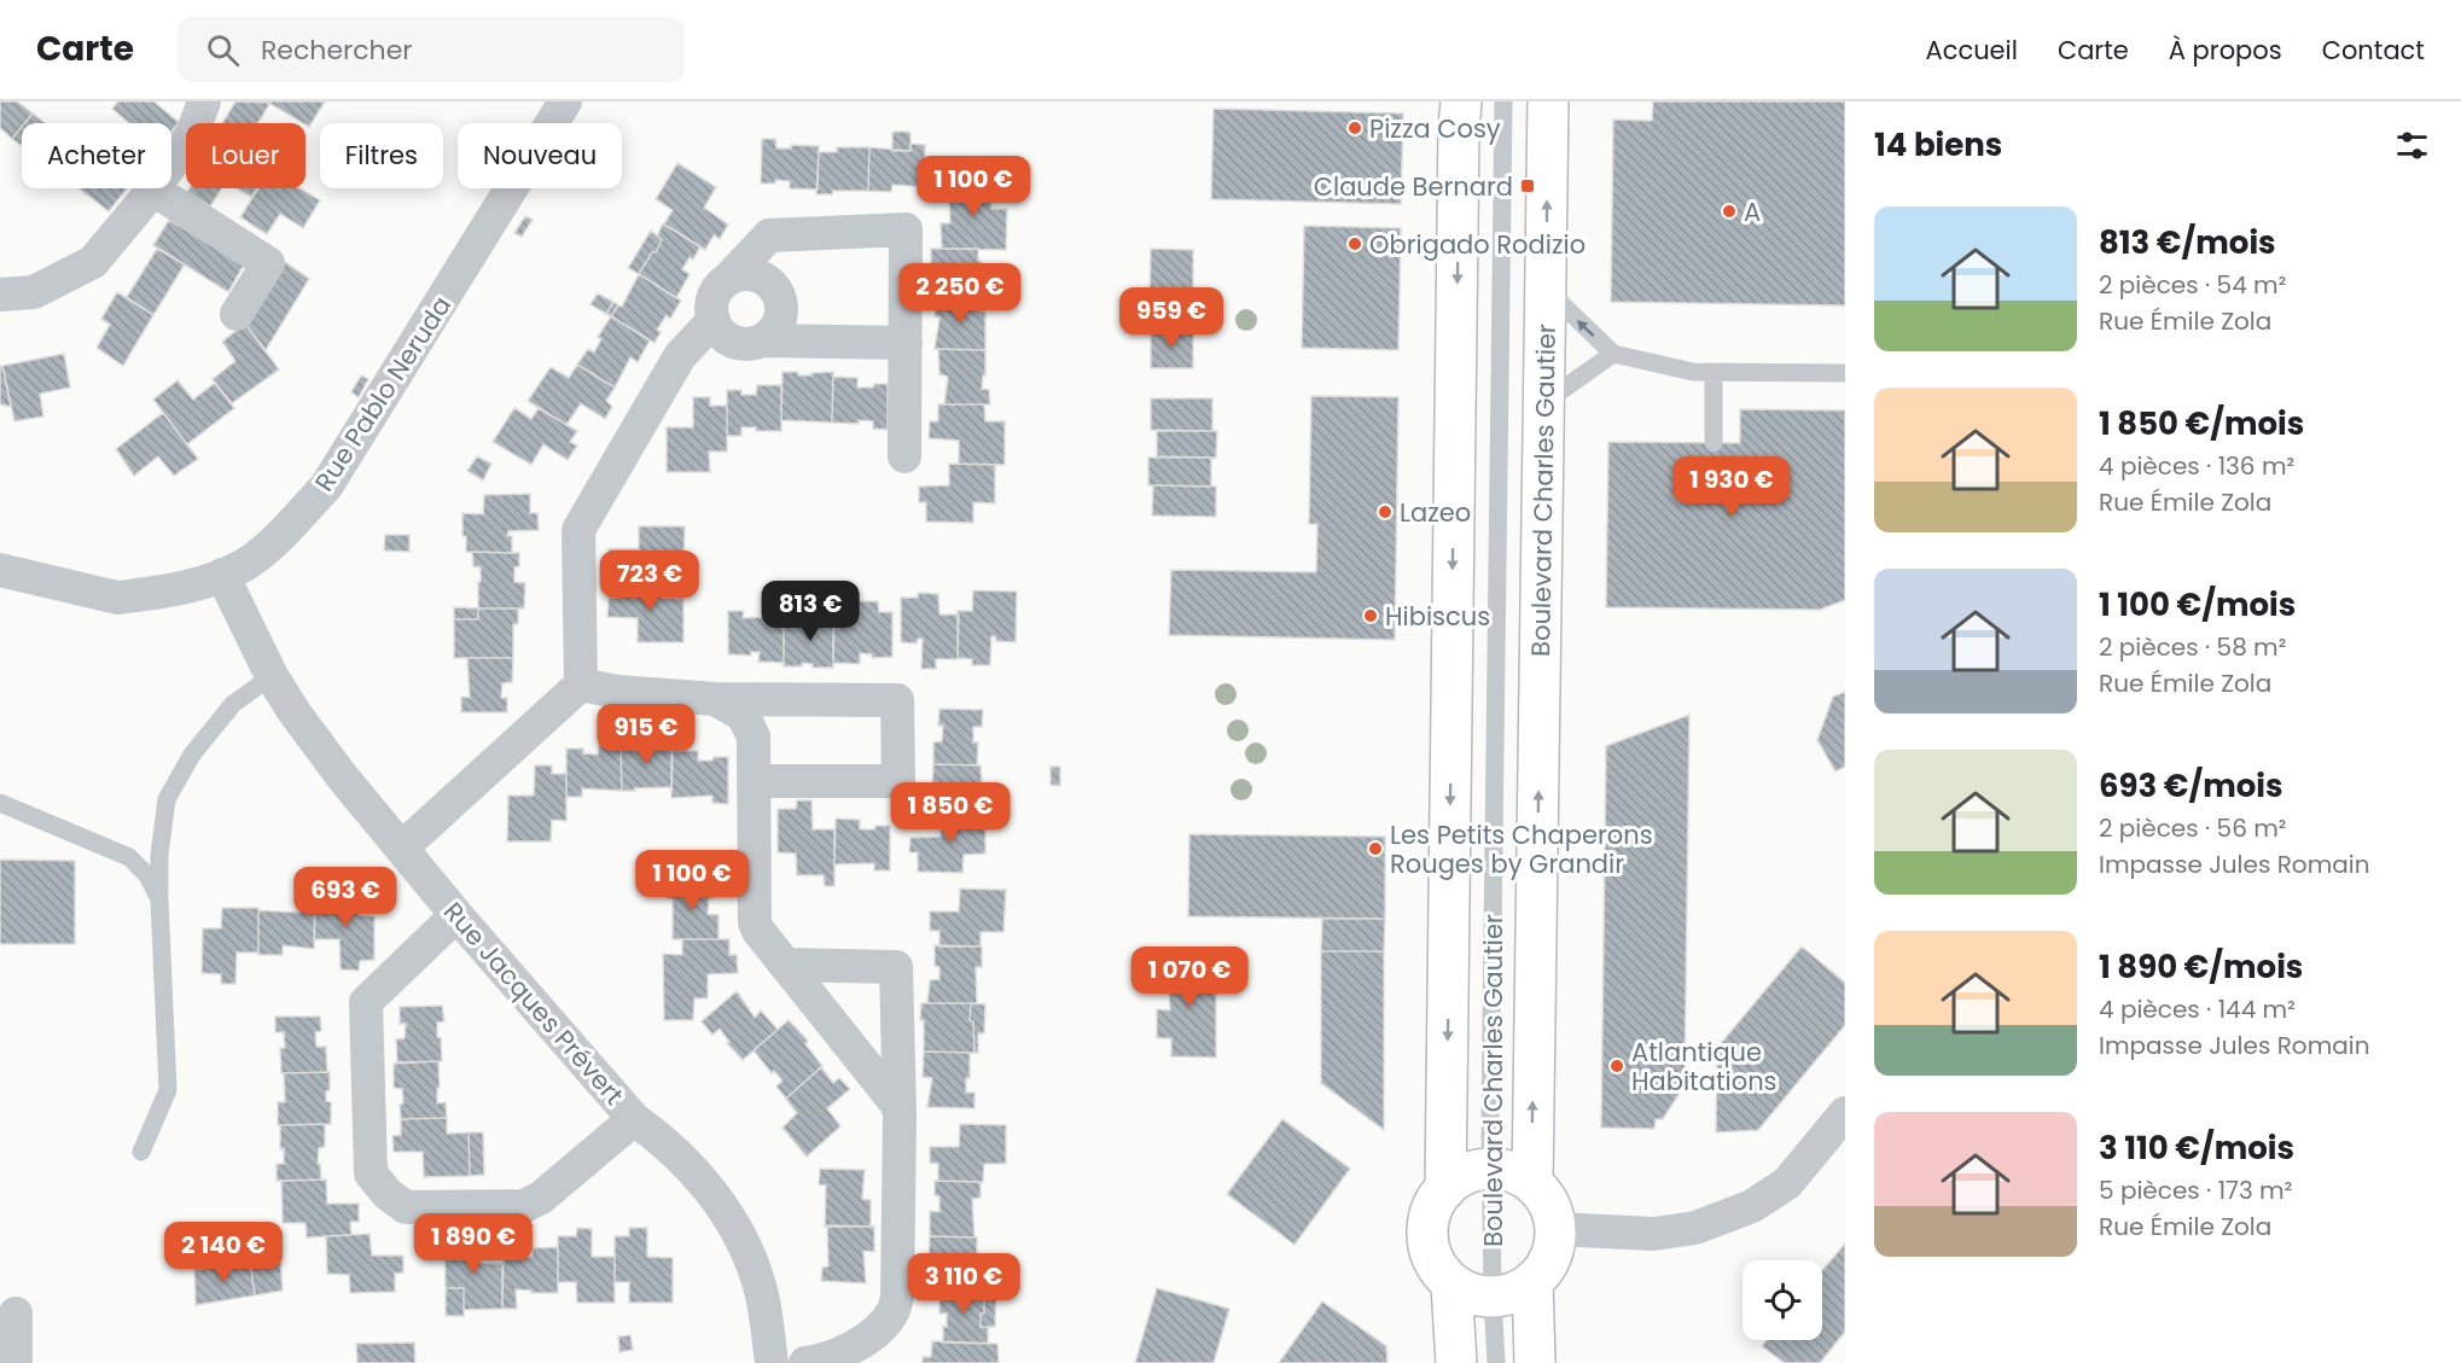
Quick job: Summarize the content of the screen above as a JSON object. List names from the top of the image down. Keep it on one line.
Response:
{"streets":{"main road":["Boulevard Charles Gautier"],"street":["Rue Pablo Neruda","Rue Jacques Prévert"]},"crossings":[["Rue Pablo Neruda","Rue Jacques Prévert"]],"places":{"other":["Pizza Cosy","A","Obrigado Rodizio","Lazeo","Hibiscus","Les Petits Chaperons Rouges by Grandir","Atlantique Habitations"],"transit":["Claude Bernard"]},"page":{"header":"Carte","search":"Rechercher","nav":["Accueil","Carte","À propos","Contact"],"heading":"14 biens","chip":["Acheter","Louer","Filtres","Nouveau"],"price":["1 100 €","2 250 €","959 €","1 930 €","723 €","813 €","915 €","1 850 €","1 100 €","693 €","1 070 €","1 890 €","2 140 €","3 110 €"],"list":[{"name":"813 €/mois","note":"2 pièces · 54 m² · Rue Émile Zola"},{"name":"1 850 €/mois","note":"4 pièces · 136 m² · Rue Émile Zola"},{"name":"1 100 €/mois","note":"2 pièces · 58 m² · Rue Émile Zola"},{"name":"693 €/mois","note":"2 pièces · 56 m² · Impasse Jules Romain"},{"name":"1 890 €/mois","note":"4 pièces · 144 m² · Impasse Jules Romain"},{"name":"3 110 €/mois","note":"5 pièces · 173 m² · Rue Émile Zola"}]}}
